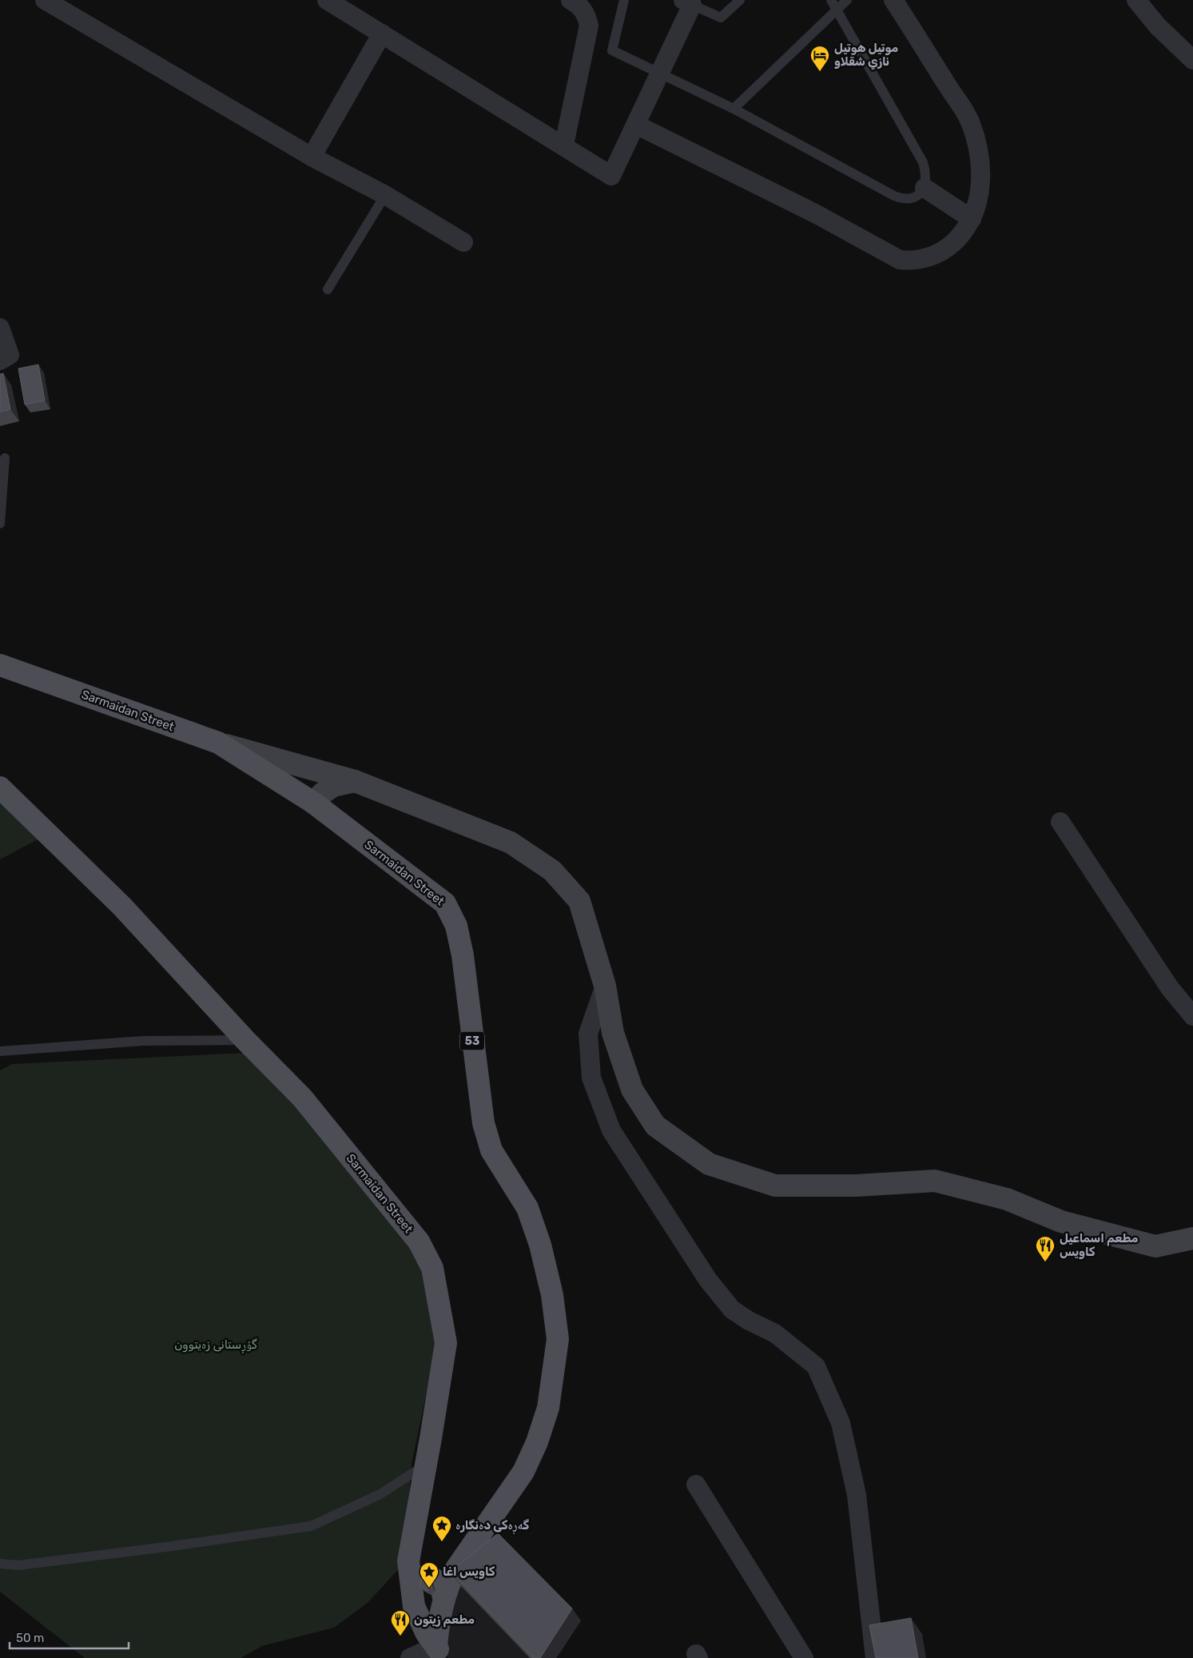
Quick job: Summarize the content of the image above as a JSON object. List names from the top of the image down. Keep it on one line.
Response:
{"streets":{"main road":["Sarmaidan Street","53"]},"parks":["گۆڕستانی زەیتوون"],"places":{"hotel":["موتيل هوتيل نازي شقلاو"],"restaurant":["مطعم اسماعیل کاویس","مطعم زيتون"],"place":["گەڕەکی دەنگارە","كاويس اغا"]},"scale_bar":"50 m"}
